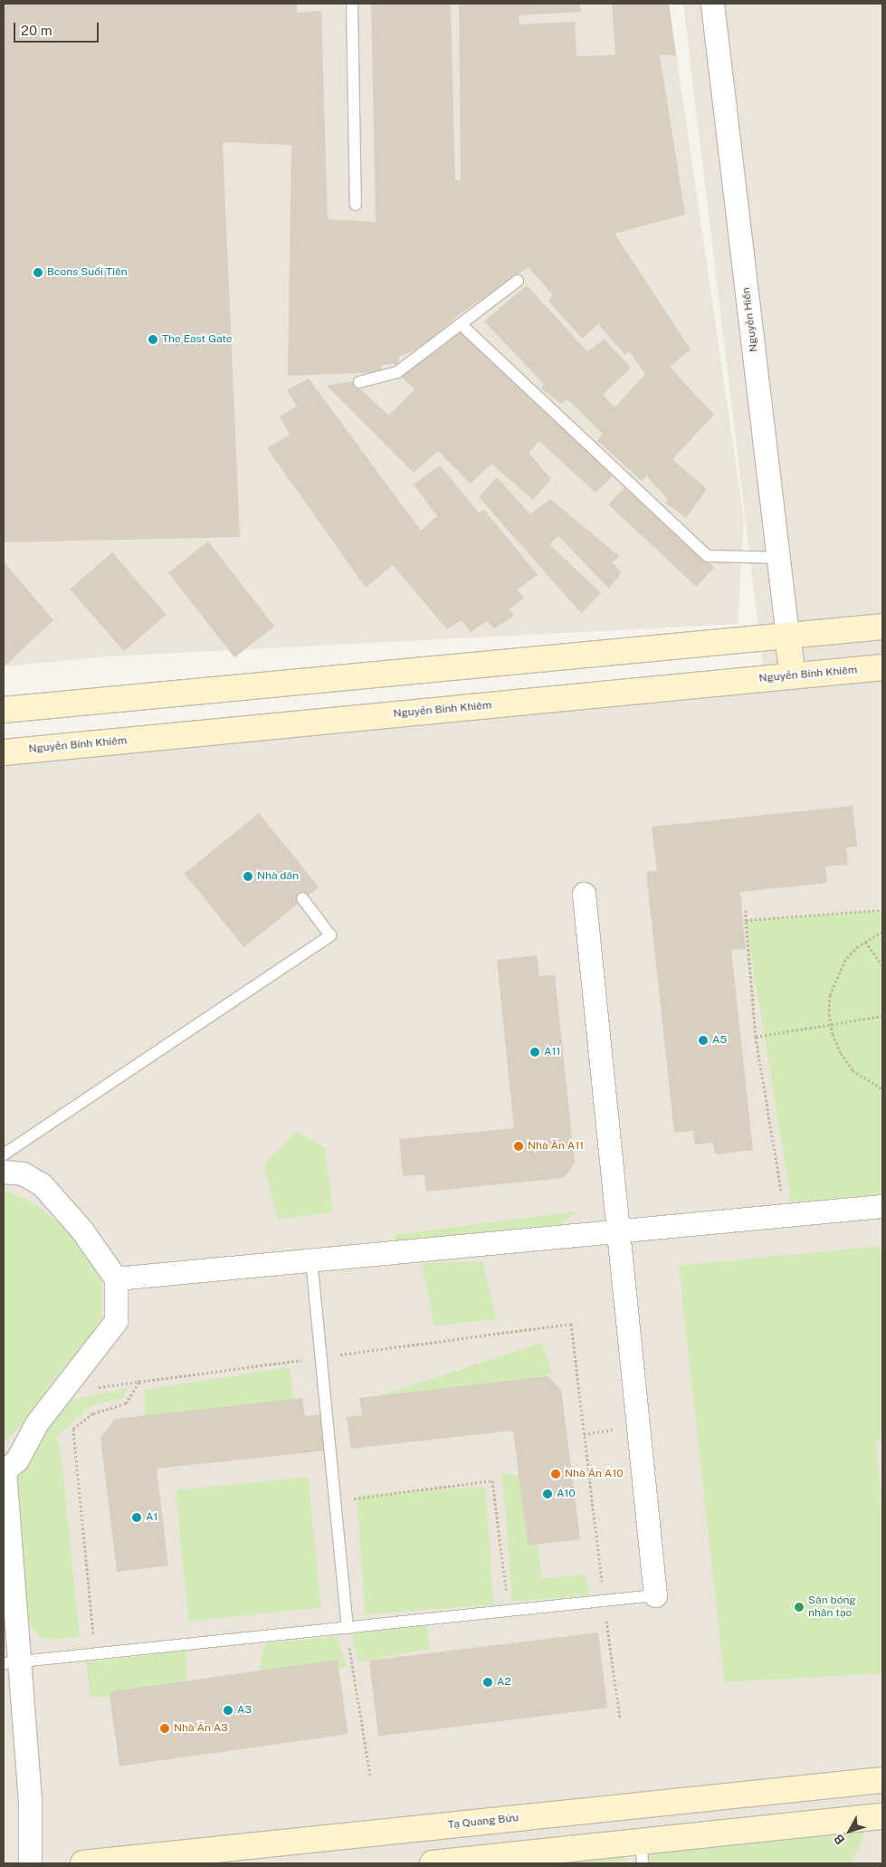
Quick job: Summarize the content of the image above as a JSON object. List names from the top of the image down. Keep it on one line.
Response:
{"streets":{"street":["Nguyễn Hiền","Nguyễn Bỉnh Khiêm","Tạ Quang Bửu"]},"places":["Bcons Suối Tiên","The East Gate","Nhà dân","A5","A11","Nhà Ăn A11","Nhà Ăn A10","A10","A1","Sân bóng nhân tạo","A2","A3","Nhà Ăn A3"],"scale_bar":"20 m","north":"bottom left"}
